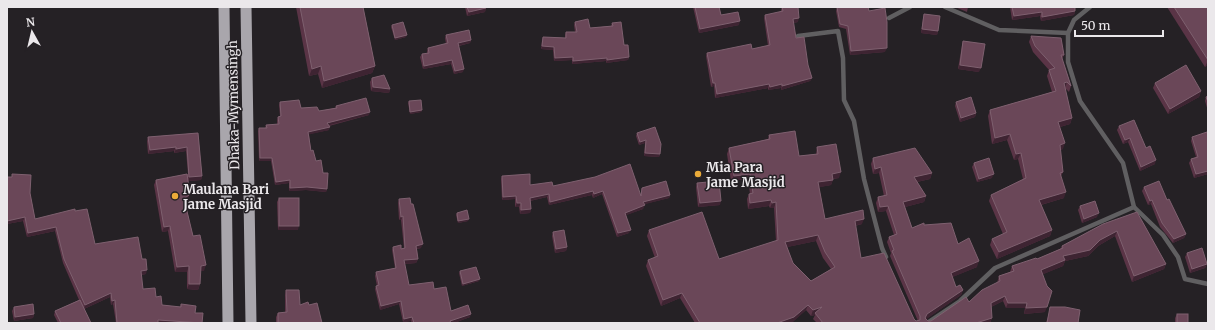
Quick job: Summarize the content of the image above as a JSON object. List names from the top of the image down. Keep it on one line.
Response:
{"streets":{"highway":["Dhaka-Mymensingh"]},"places":["Mia Para Jame Masjid","Maulana Bari Jame Masjid"],"scale_bar":"50 m","north":"top"}
